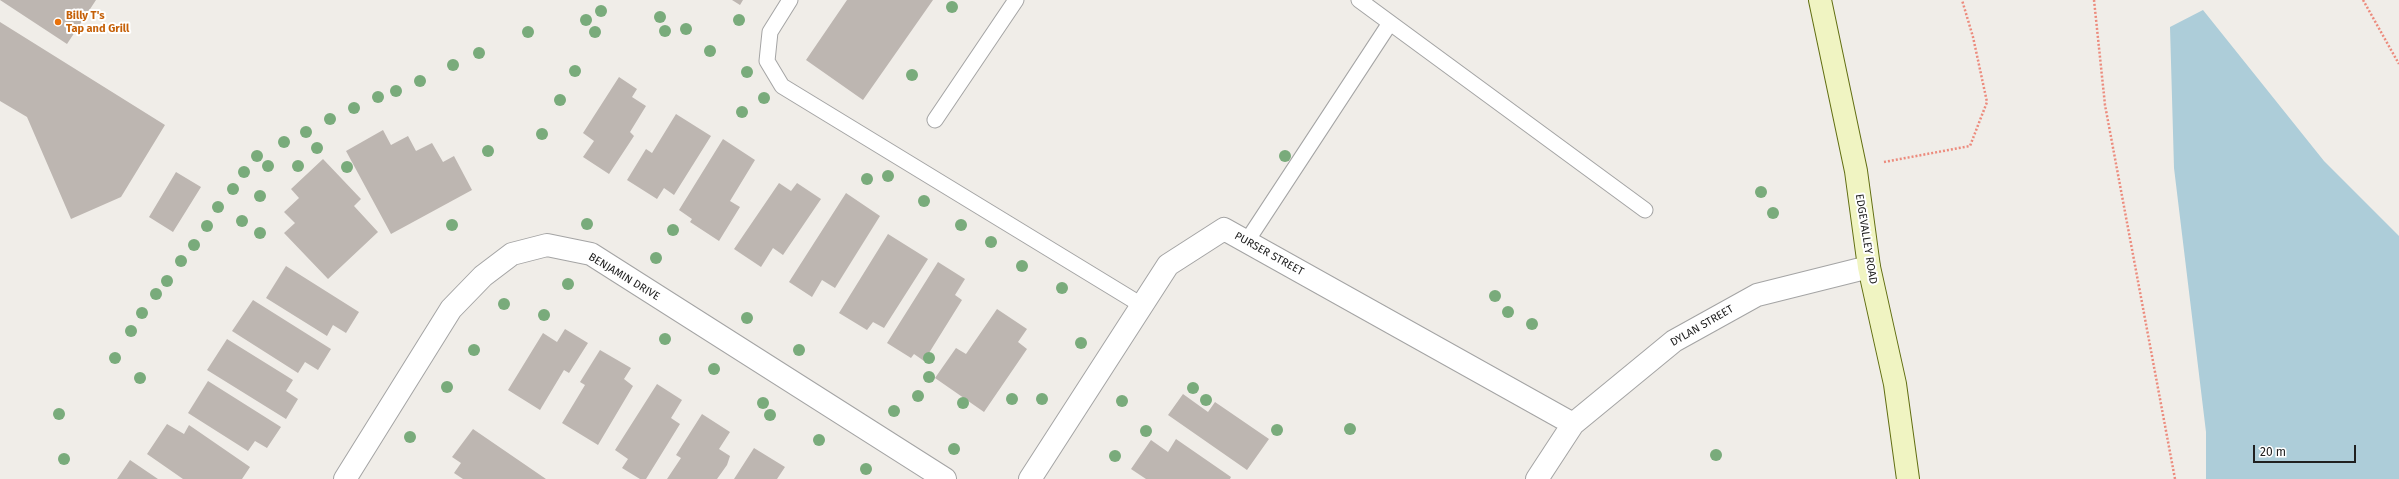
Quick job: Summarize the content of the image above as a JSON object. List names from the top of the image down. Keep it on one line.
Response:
{"streets":{"street":["EDGEVALLEY ROAD","PURSER STREET","BENJAMIN DRIVE","DYLAN STREET"]},"crossings":[["EDGEVALLEY ROAD","DYLAN STREET"],["PURSER STREET","DYLAN STREET"]],"places":["Billy T's Tap and Grill"],"scale_bar":"20 m"}
